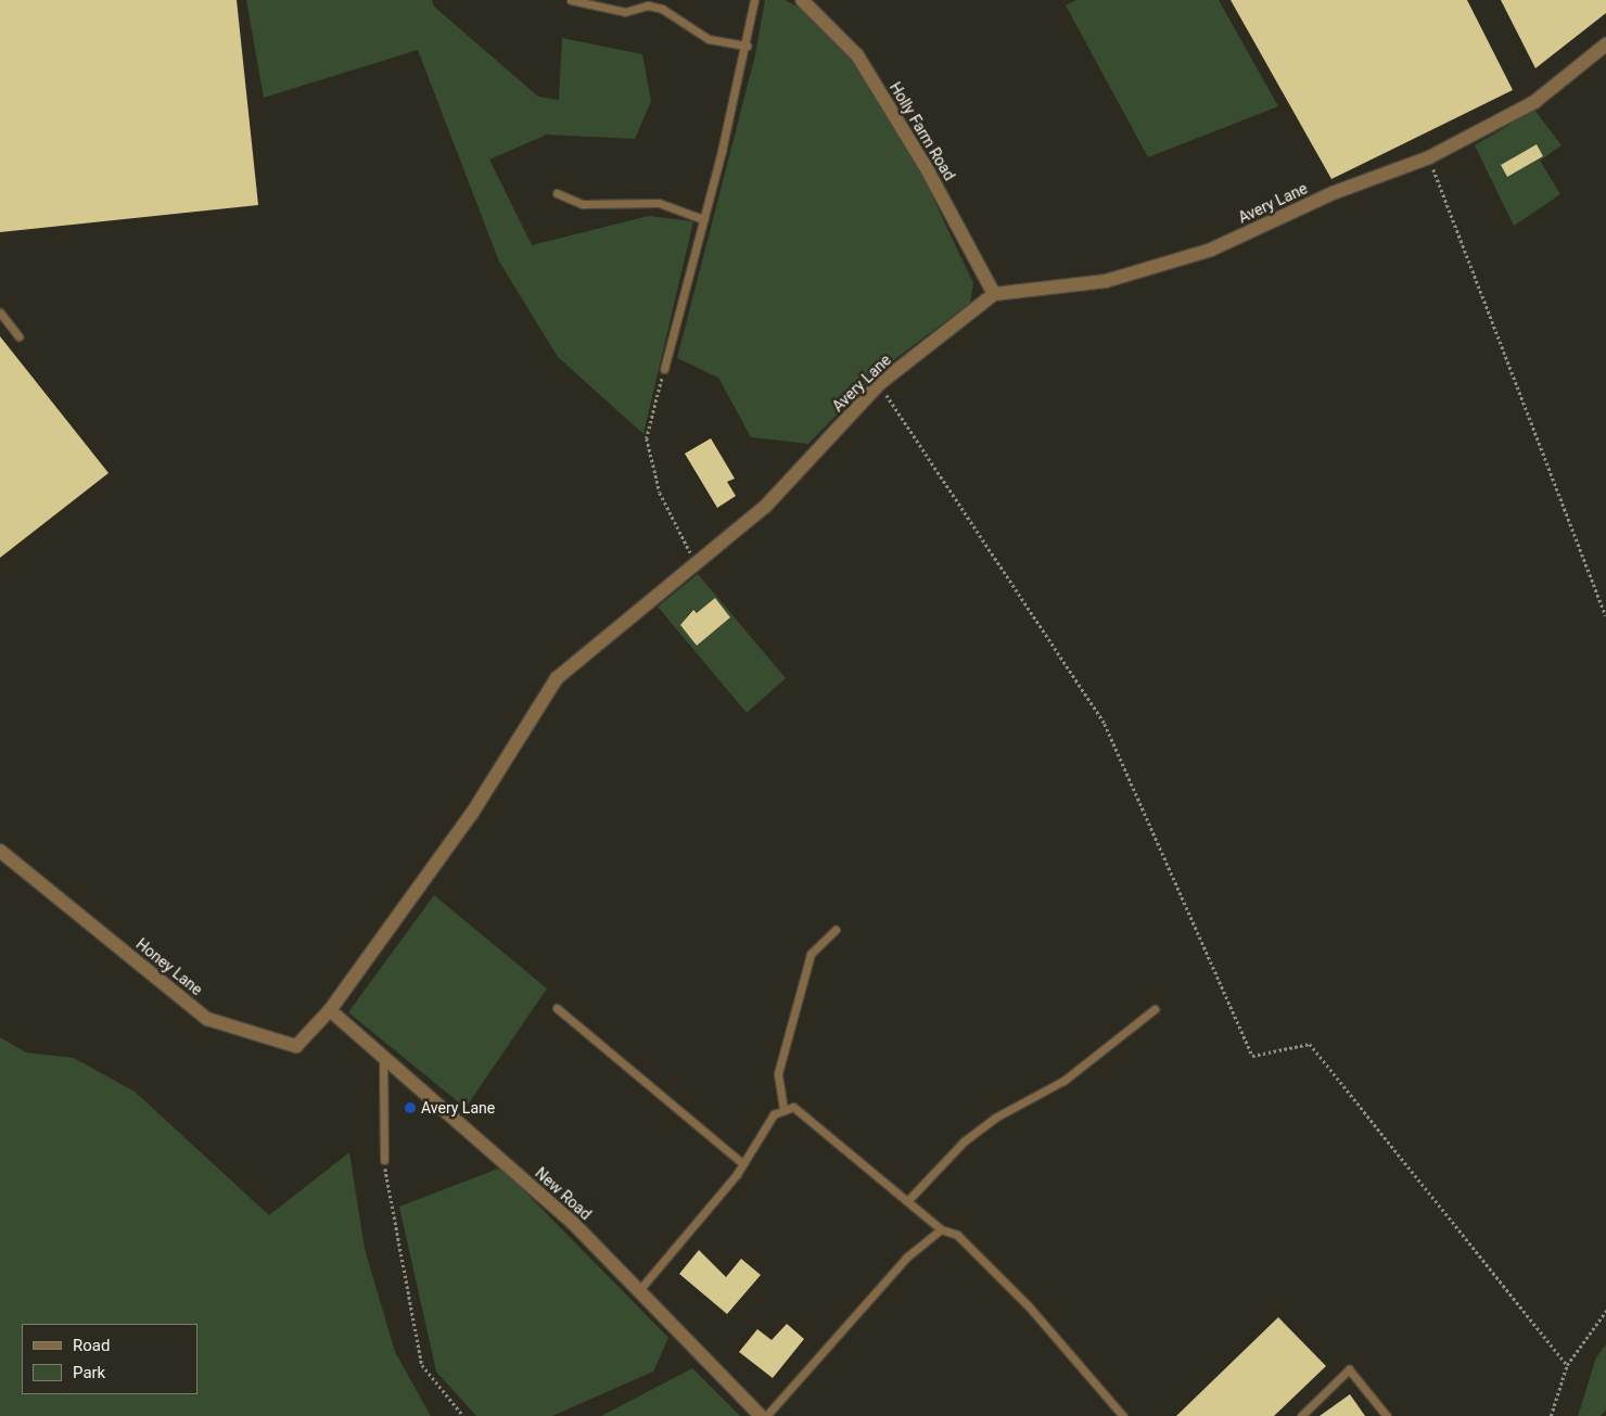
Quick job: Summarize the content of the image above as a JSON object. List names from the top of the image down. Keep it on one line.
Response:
{"streets":{"street":["Holly Farm Road","Avery Lane","Honey Lane","New Road"]},"crossings":[["Holly Farm Road","Avery Lane"],["Avery Lane","Honey Lane"],["Avery Lane","New Road"],["Honey Lane","New Road"]],"places":["Avery Lane"],"legend":["Road","Park"]}
